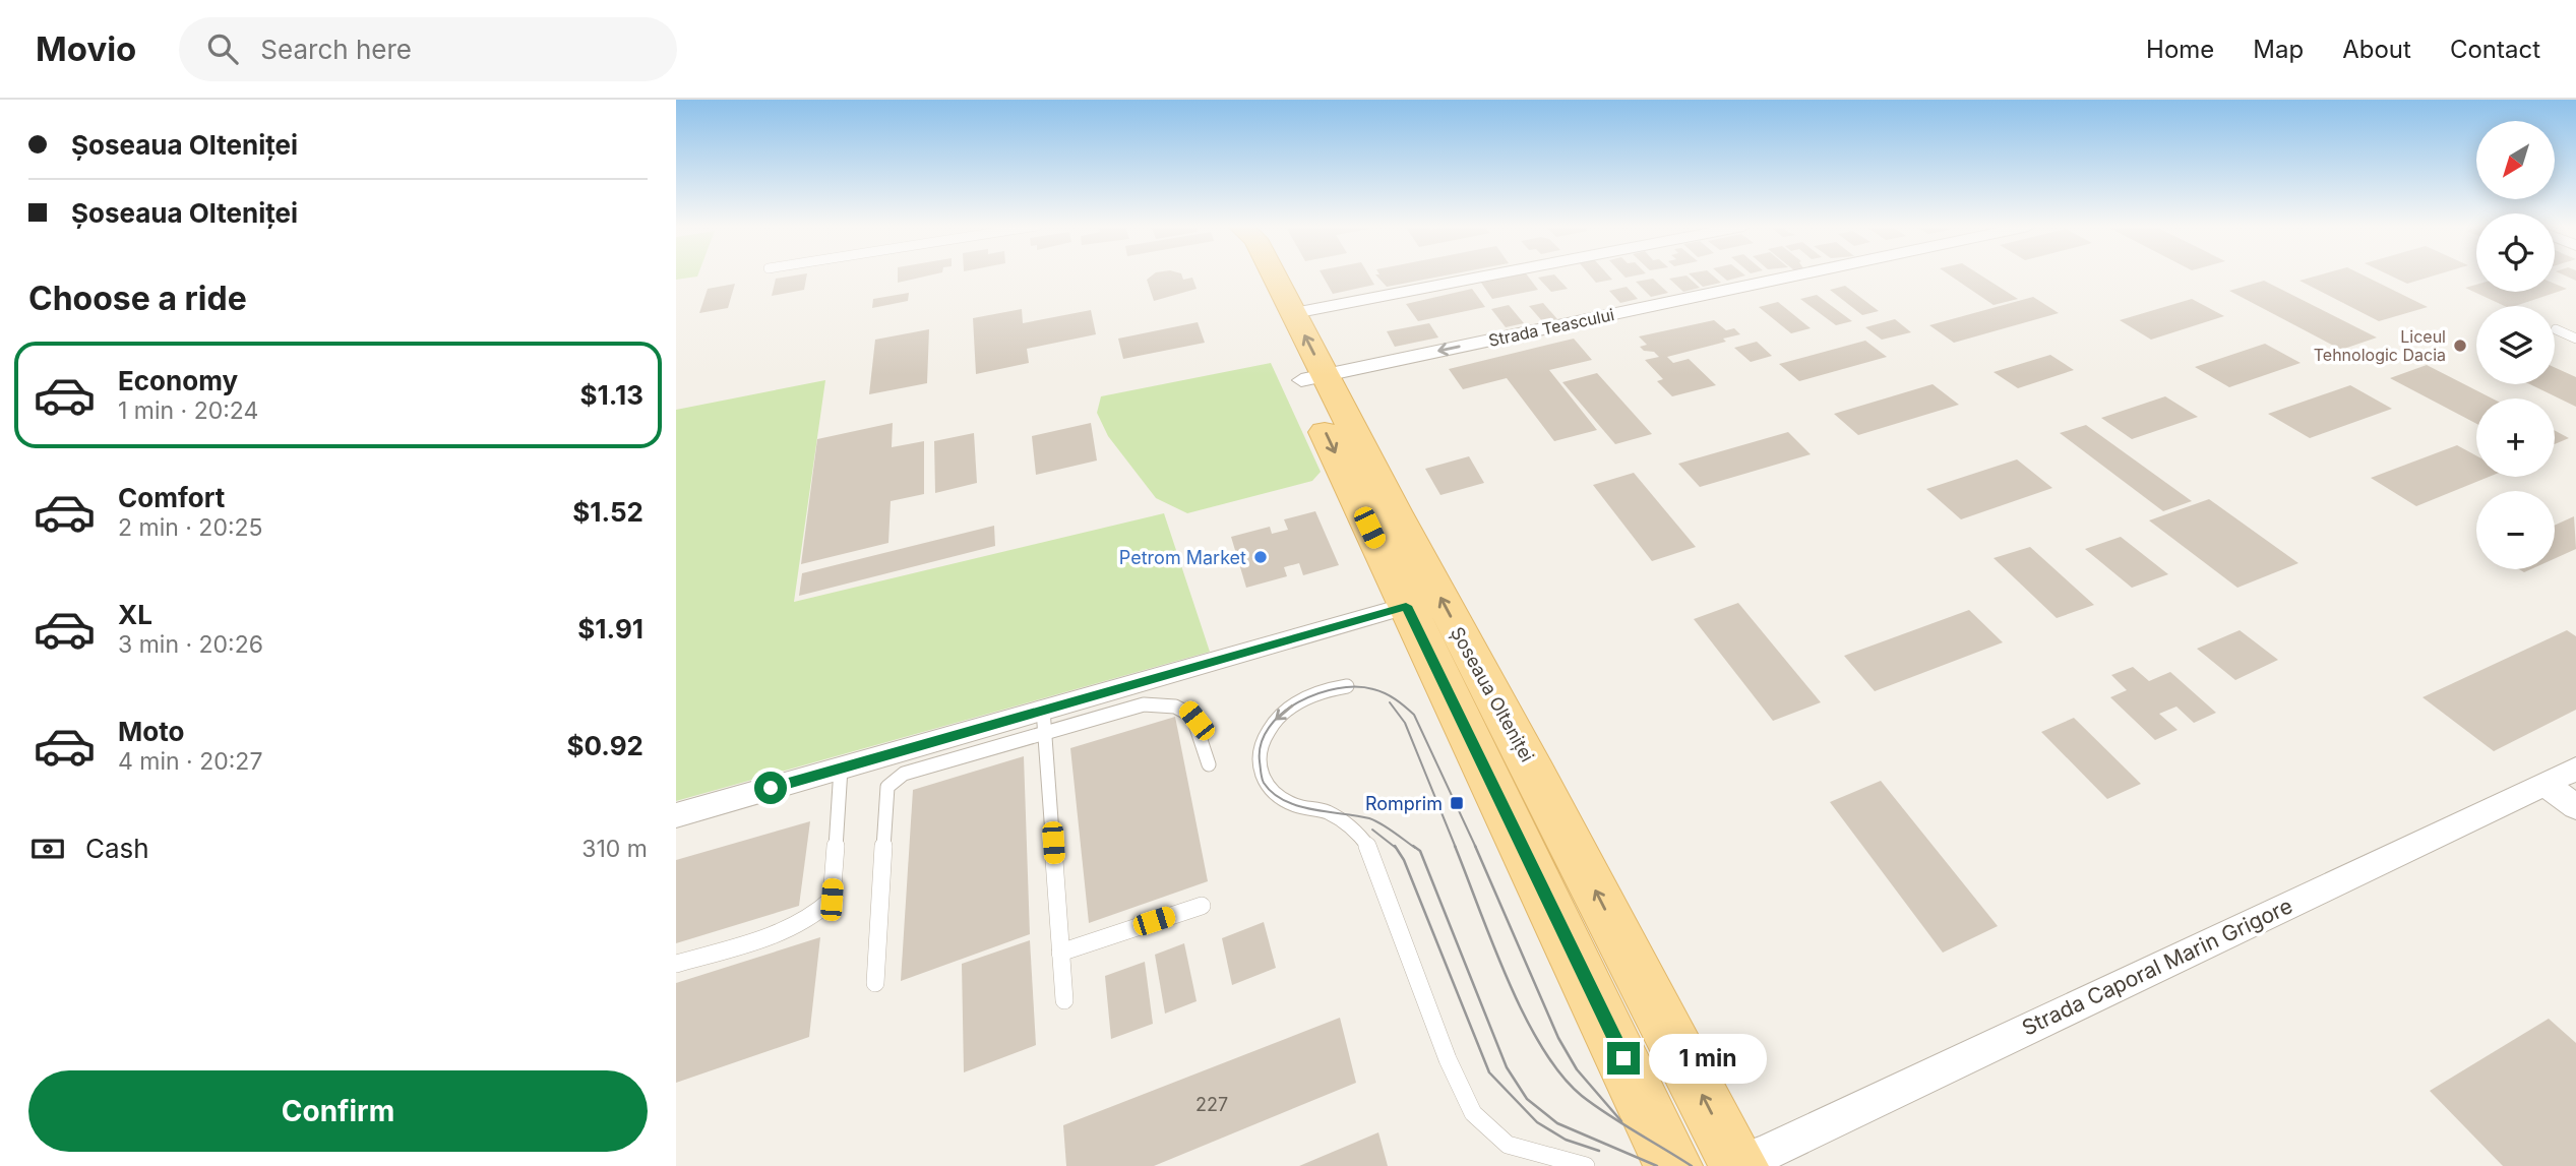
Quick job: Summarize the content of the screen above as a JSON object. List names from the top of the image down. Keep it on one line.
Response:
{"streets":{"main road":["Șoseaua Olteniței"],"street":["Strada Teascului","Strada Caporal Marin Grigore"]},"crossings":[["Strada Teascului","Șoseaua Olteniței"],["Șoseaua Olteniței","Strada Caporal Marin Grigore"]],"places":{"other":["Liceul Tehnologic Dacia","Petrom Market"],"transit":["Romprim"]},"house_numbers":["227"],"north":"bottom left","page":{"header":"Movio","search":"Search here","nav":["Home","Map","About","Contact"],"banner":["Șoseaua Olteniței","Șoseaua Olteniței"],"map_buttons":["+","−"],"heading":"Choose a ride","list":[{"name":"Economy","note":"1 min · 20:24","value":"$1.13"},{"name":"Comfort","note":"2 min · 20:25","value":"$1.52"},{"name":"XL","note":"3 min · 20:26","value":"$1.91"},{"name":"Moto","note":"4 min · 20:27","value":"$0.92"}],"pay":["Cash","310 m"],"bubble":"1 min","buttons":"Confirm"}}
